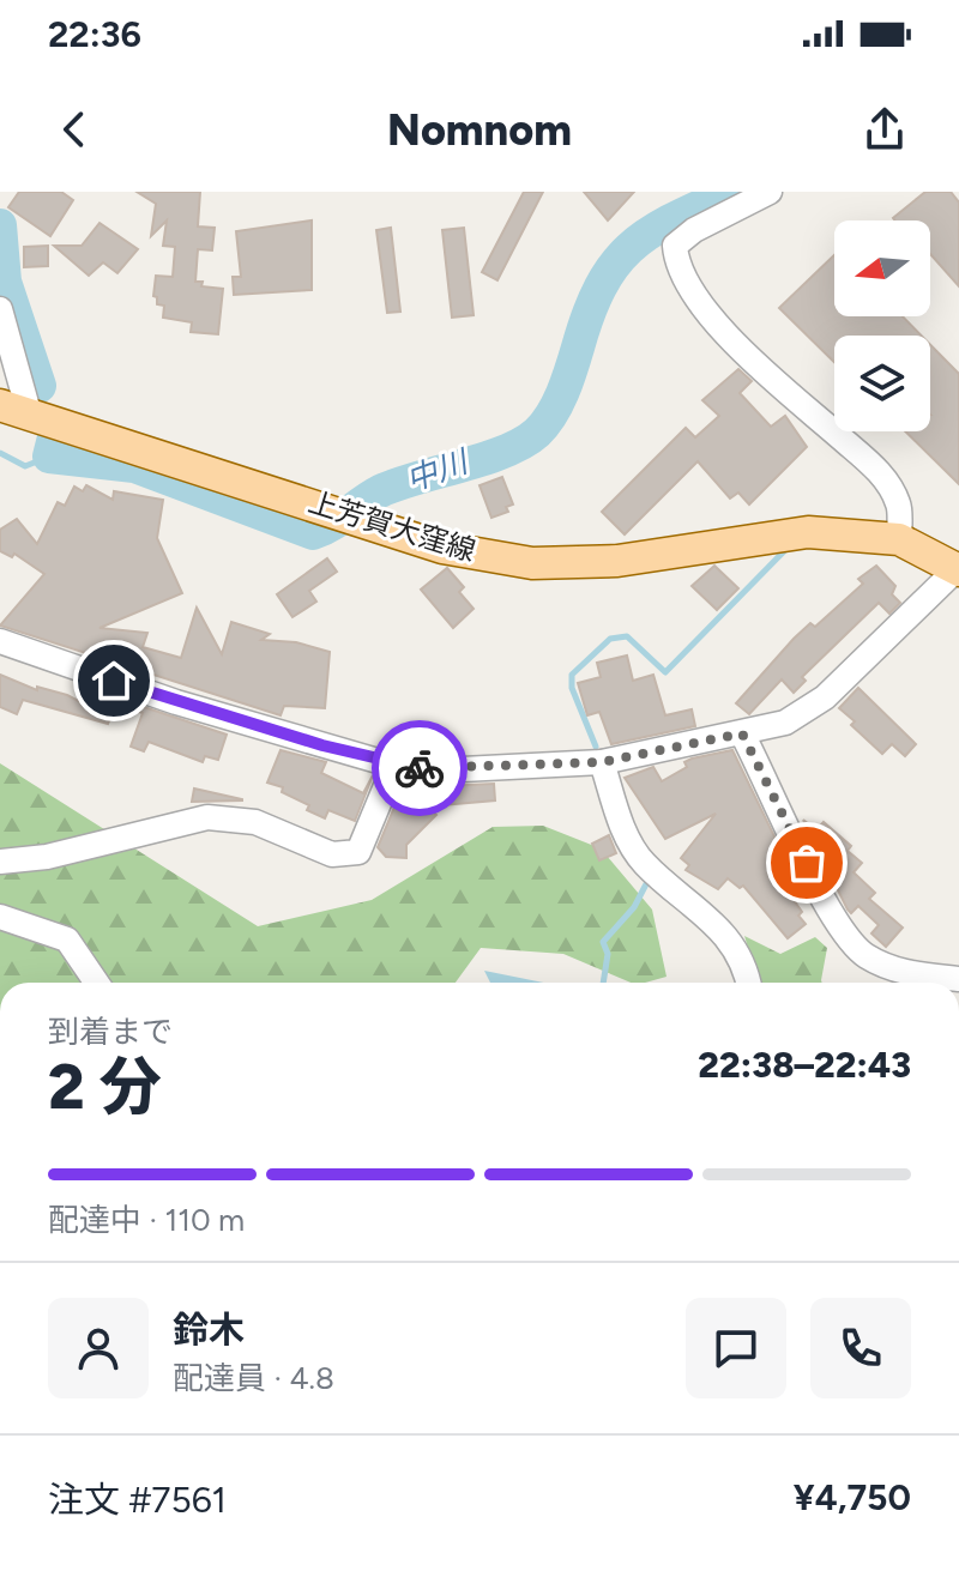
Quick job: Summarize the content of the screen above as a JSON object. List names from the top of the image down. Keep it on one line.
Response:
{"streets":{"main road":["上芳賀大窪線"]},"water":["中川"],"north":"left","page":{"status":"22:36","header":"Nomnom","heading":["2 分","到着まで","22:38–22:43"],"panel":["鈴木","配達員 · 4.8","注文 #7561","¥4,750"],"bar":"配達中 · 110 m"}}
